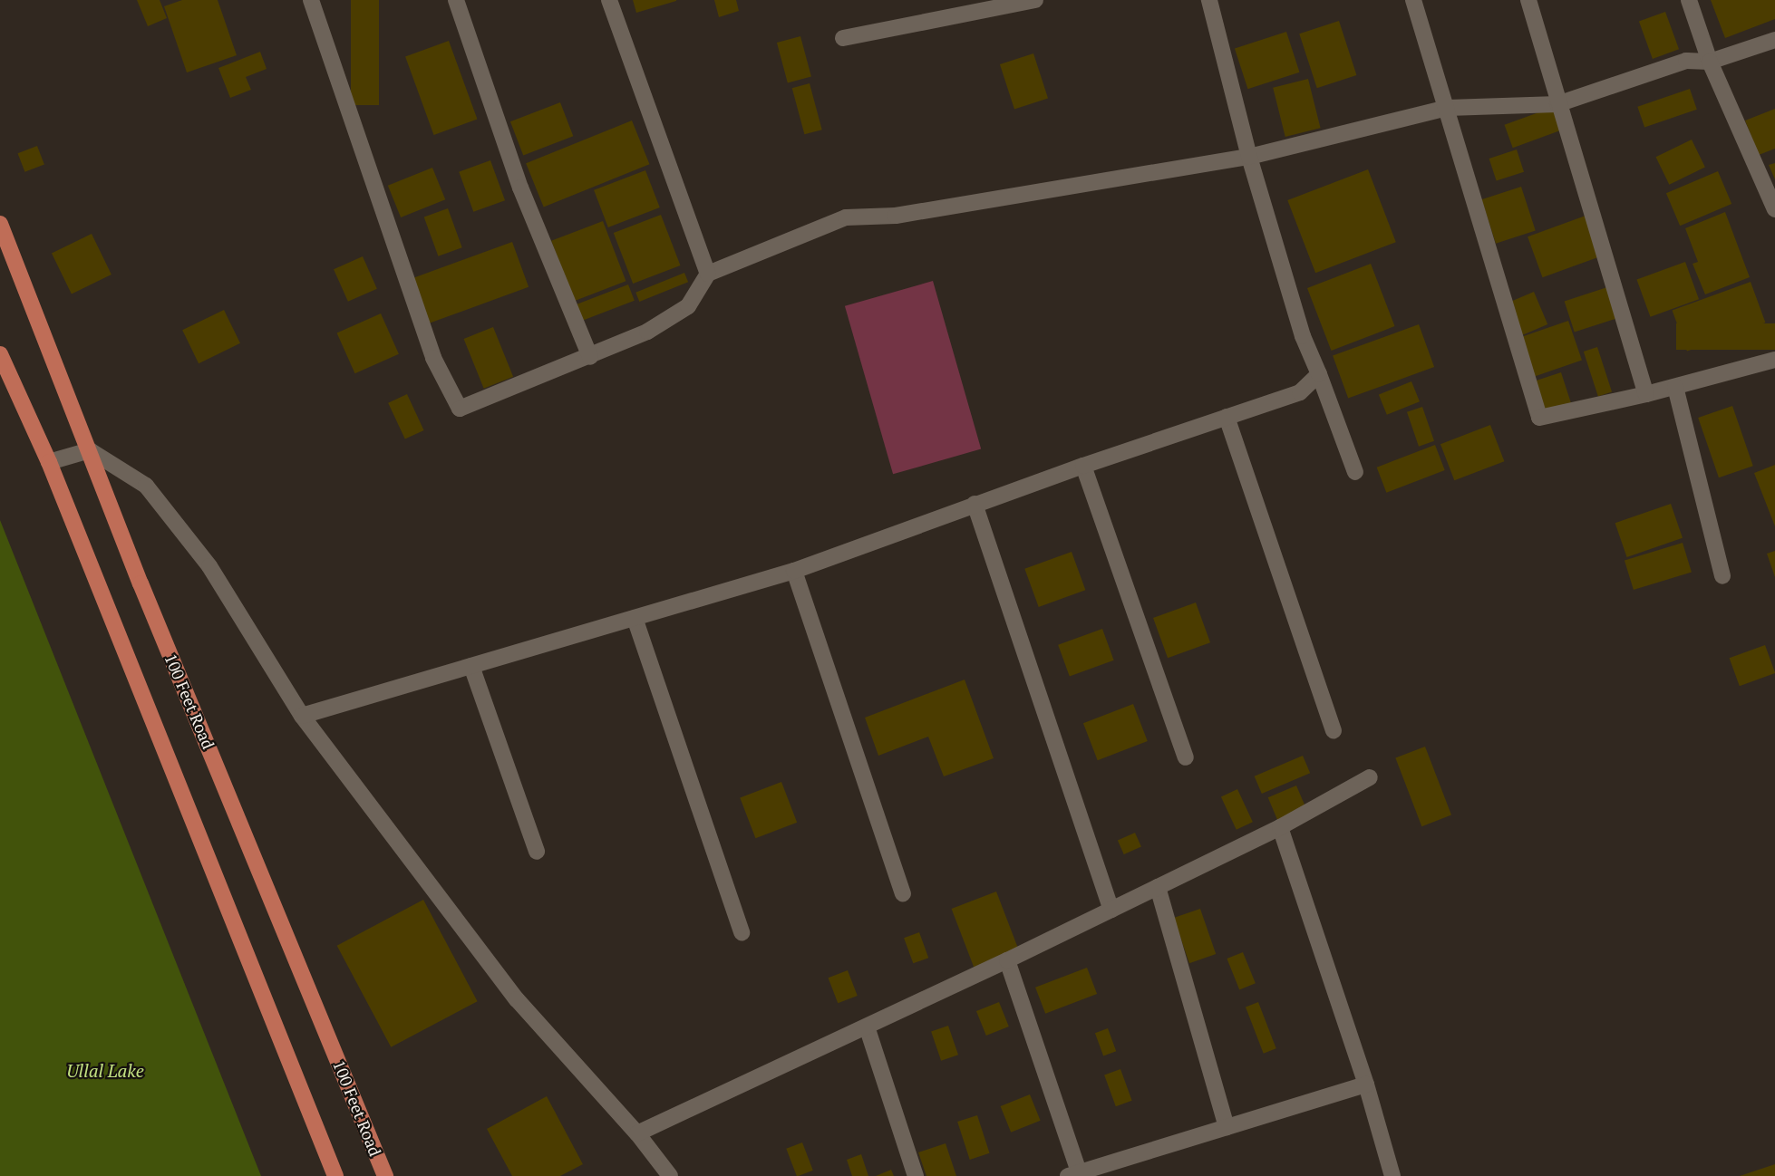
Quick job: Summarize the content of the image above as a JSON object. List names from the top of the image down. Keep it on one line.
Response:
{"streets":{"main road":["100 Feet Road"]},"water":["Ullal Lake"]}
